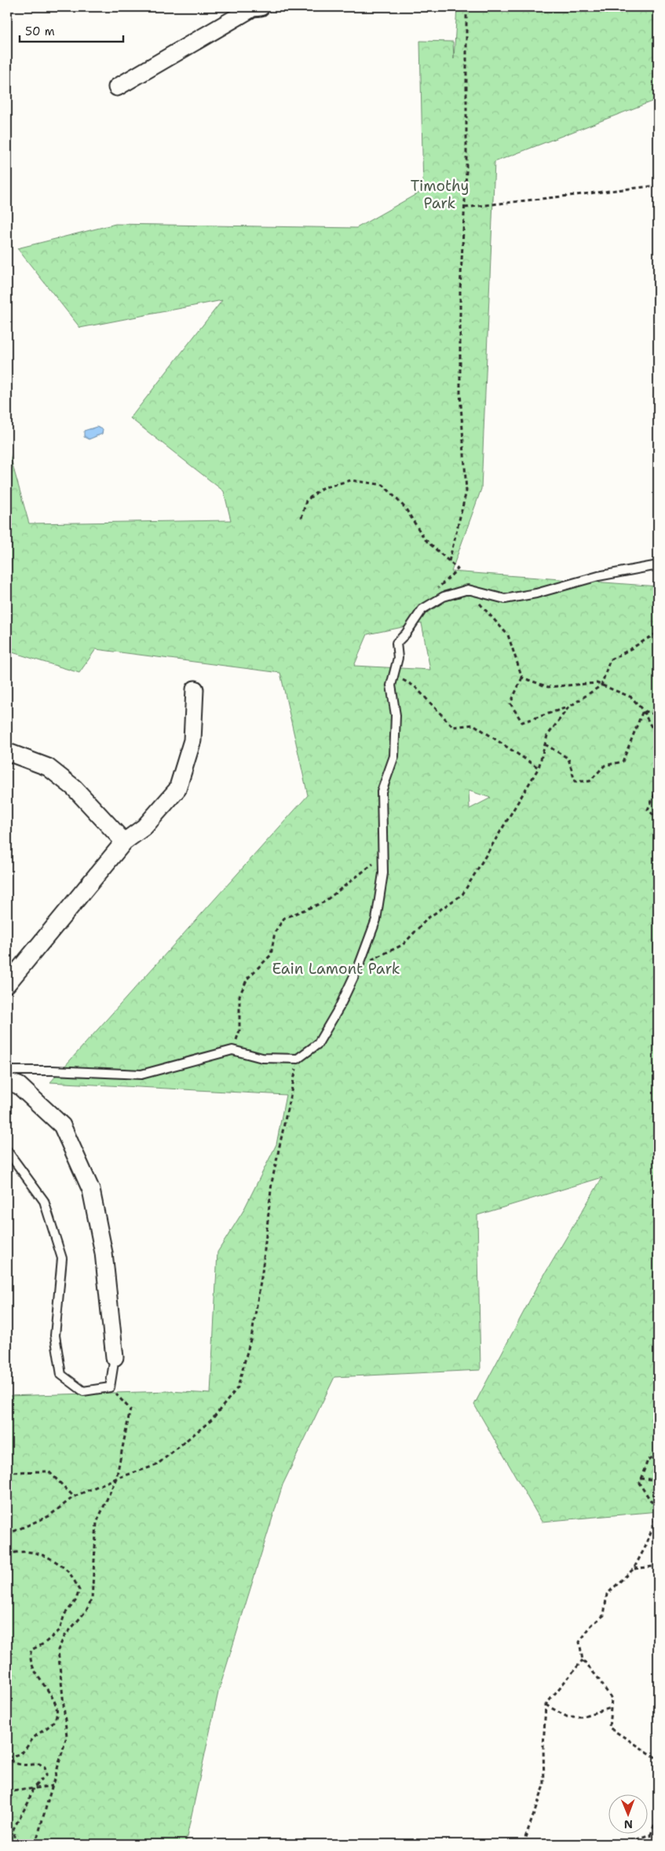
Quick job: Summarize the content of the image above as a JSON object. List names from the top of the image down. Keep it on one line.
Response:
{"parks":["Timothy Park","Eain Lamont Park"],"scale_bar":"50 m","north":"bottom"}
